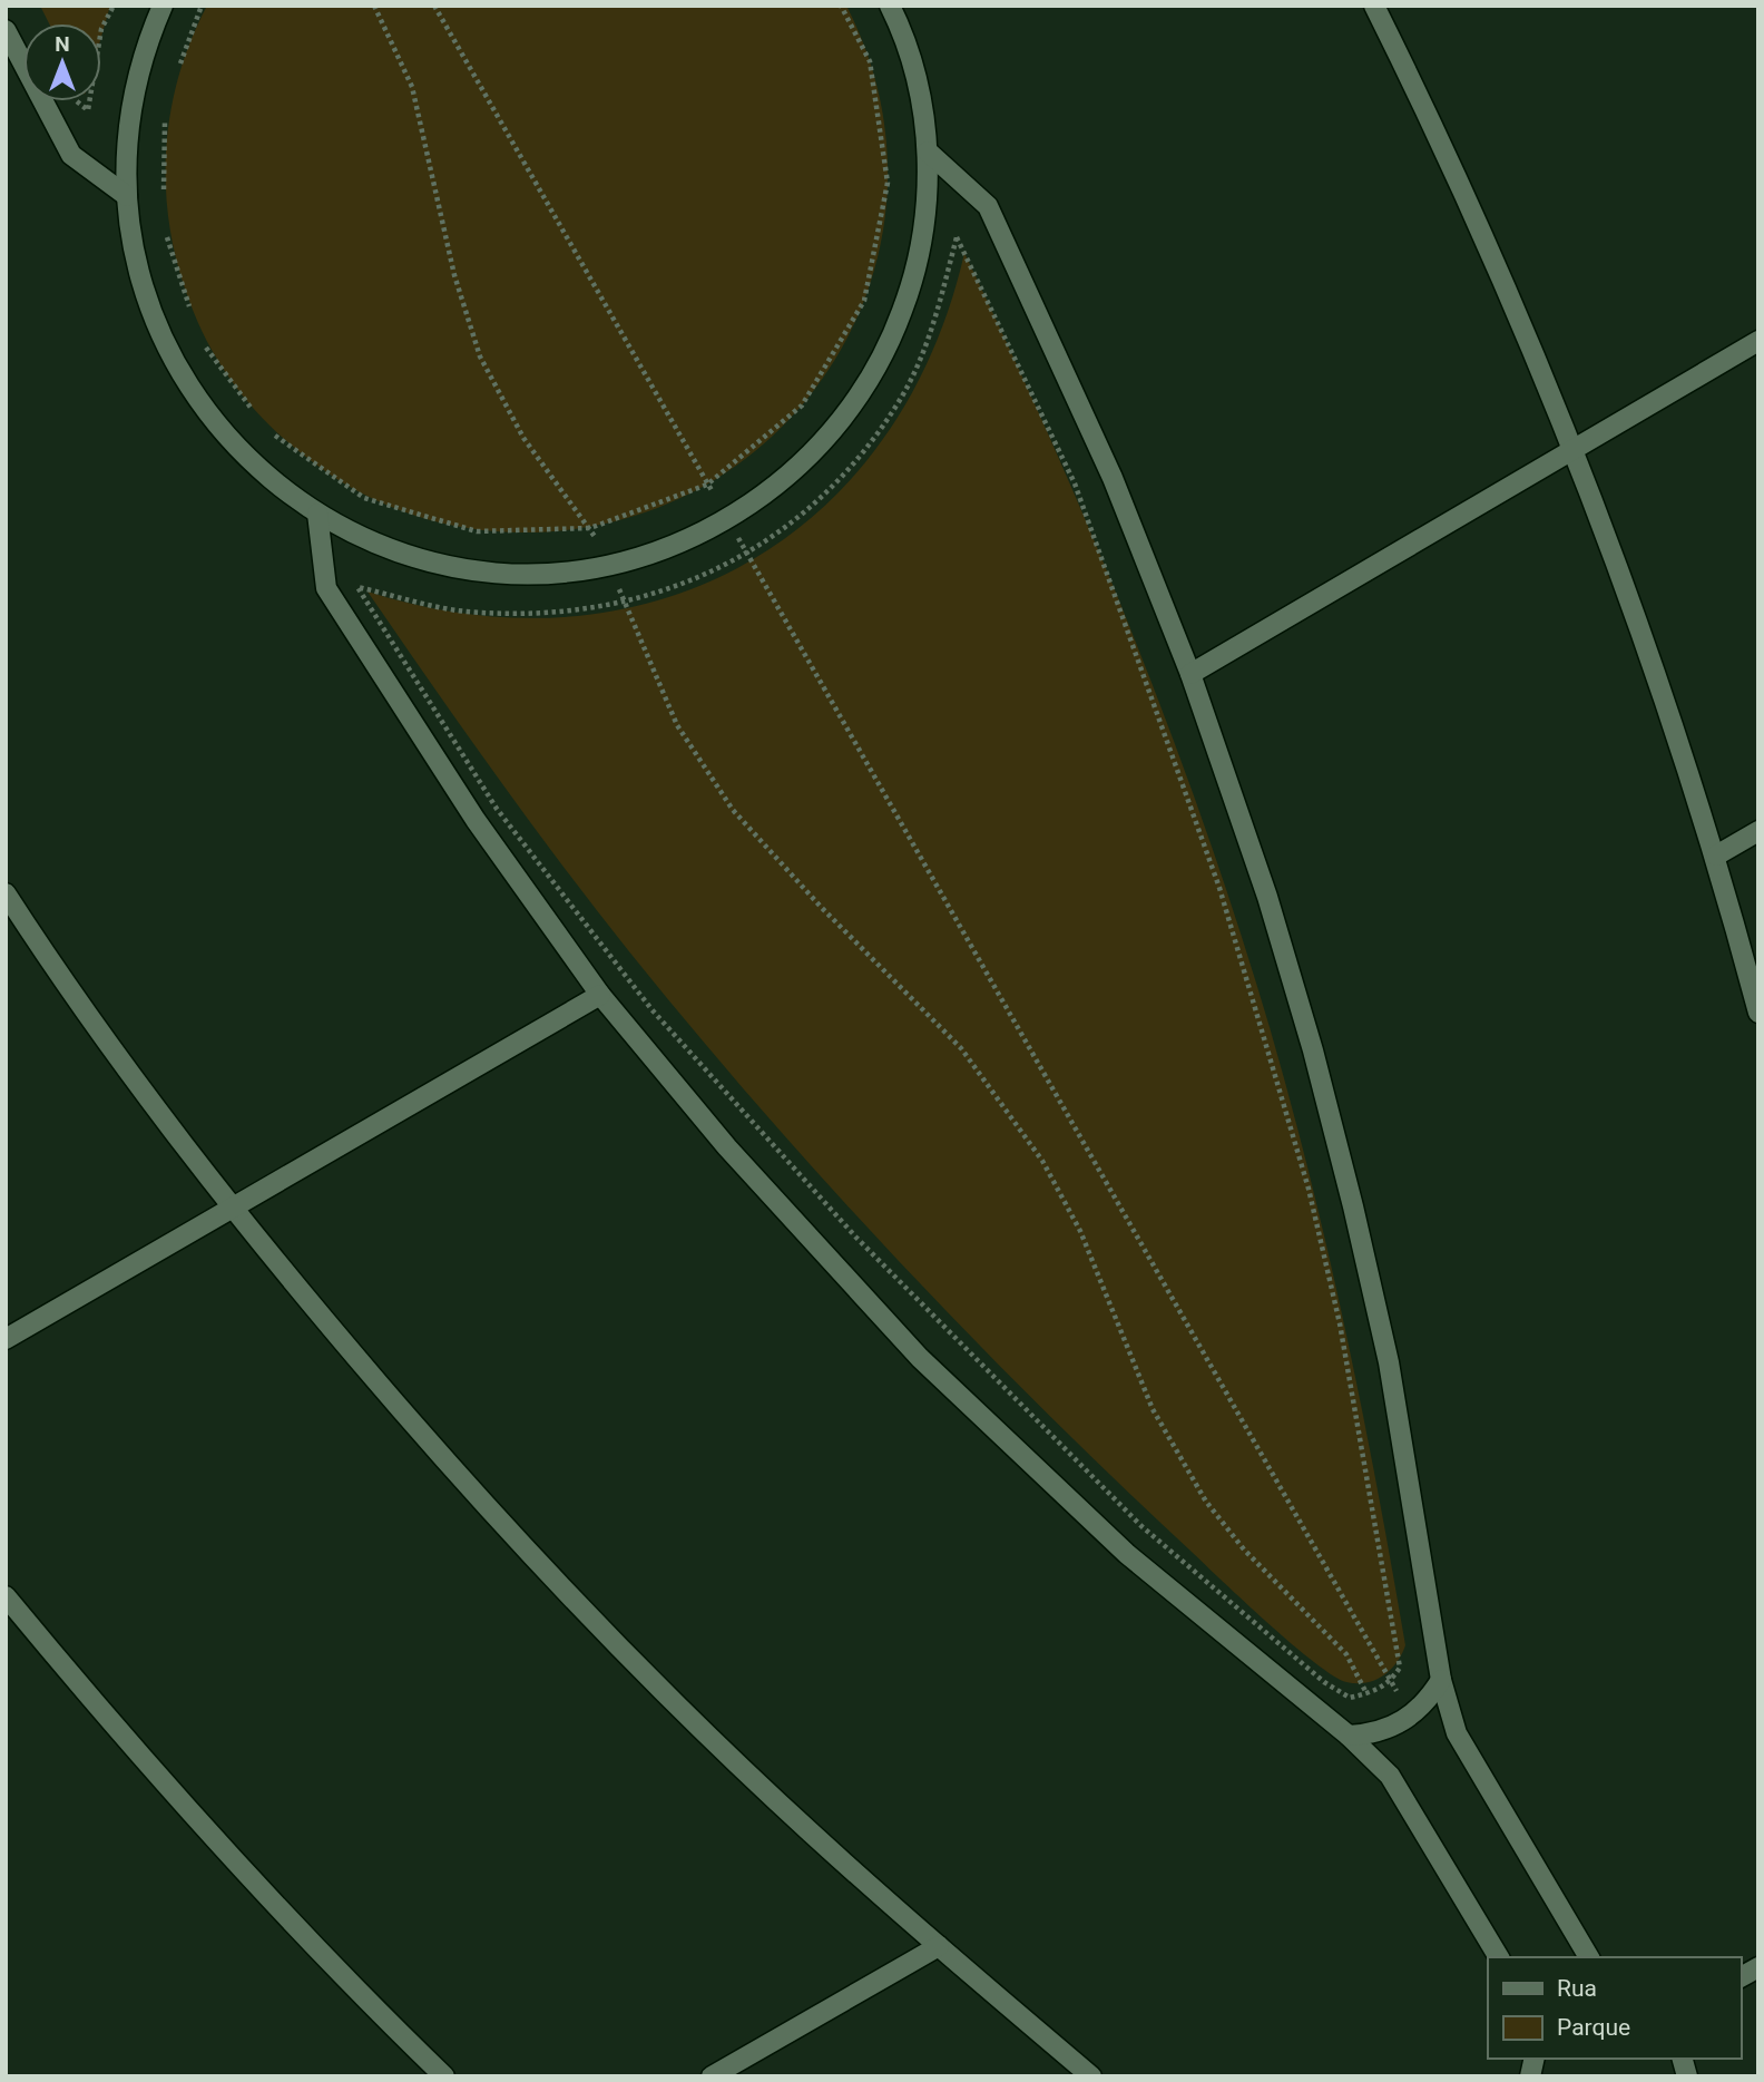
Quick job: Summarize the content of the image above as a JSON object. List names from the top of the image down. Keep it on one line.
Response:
{"legend":["Rua","Parque"],"north":"top"}
